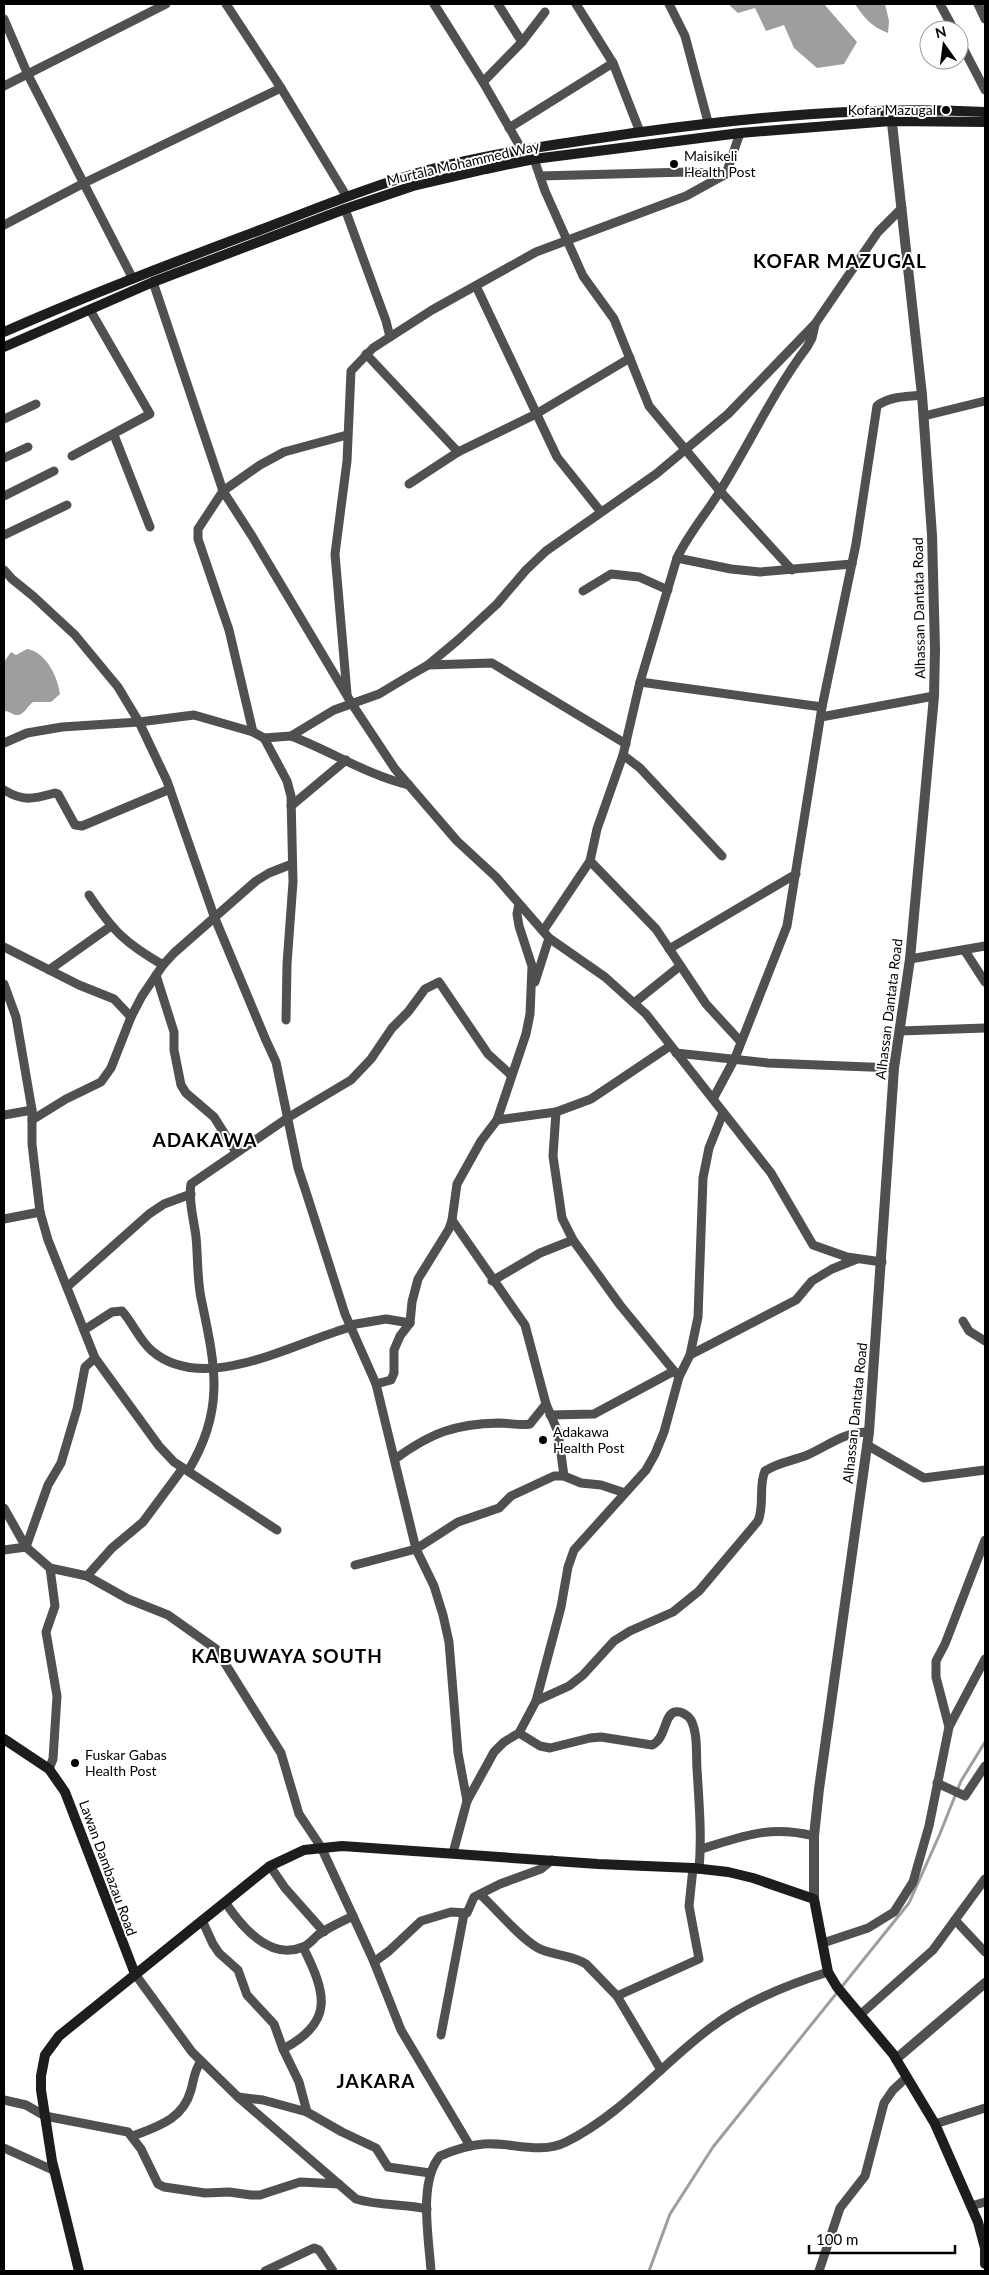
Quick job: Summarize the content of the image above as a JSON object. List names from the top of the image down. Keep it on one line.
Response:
{"streets":{"main road":["Murtala Mohammed Way","Lawan Dambazau Road"],"street":["Alhassan Dantata Road"]},"crossings":[["Murtala Mohammed Way","Alhassan Dantata Road"]],"districts":["KOFAR MAZUGAL","ADAKAWA","KABUWAYA SOUTH","JAKARA"],"places":["Kofar Mazugal","Maisikeli Health Post","Adakawa Health Post","Fuskar Gabas Health Post"],"scale_bar":"100 m","north":"top"}
